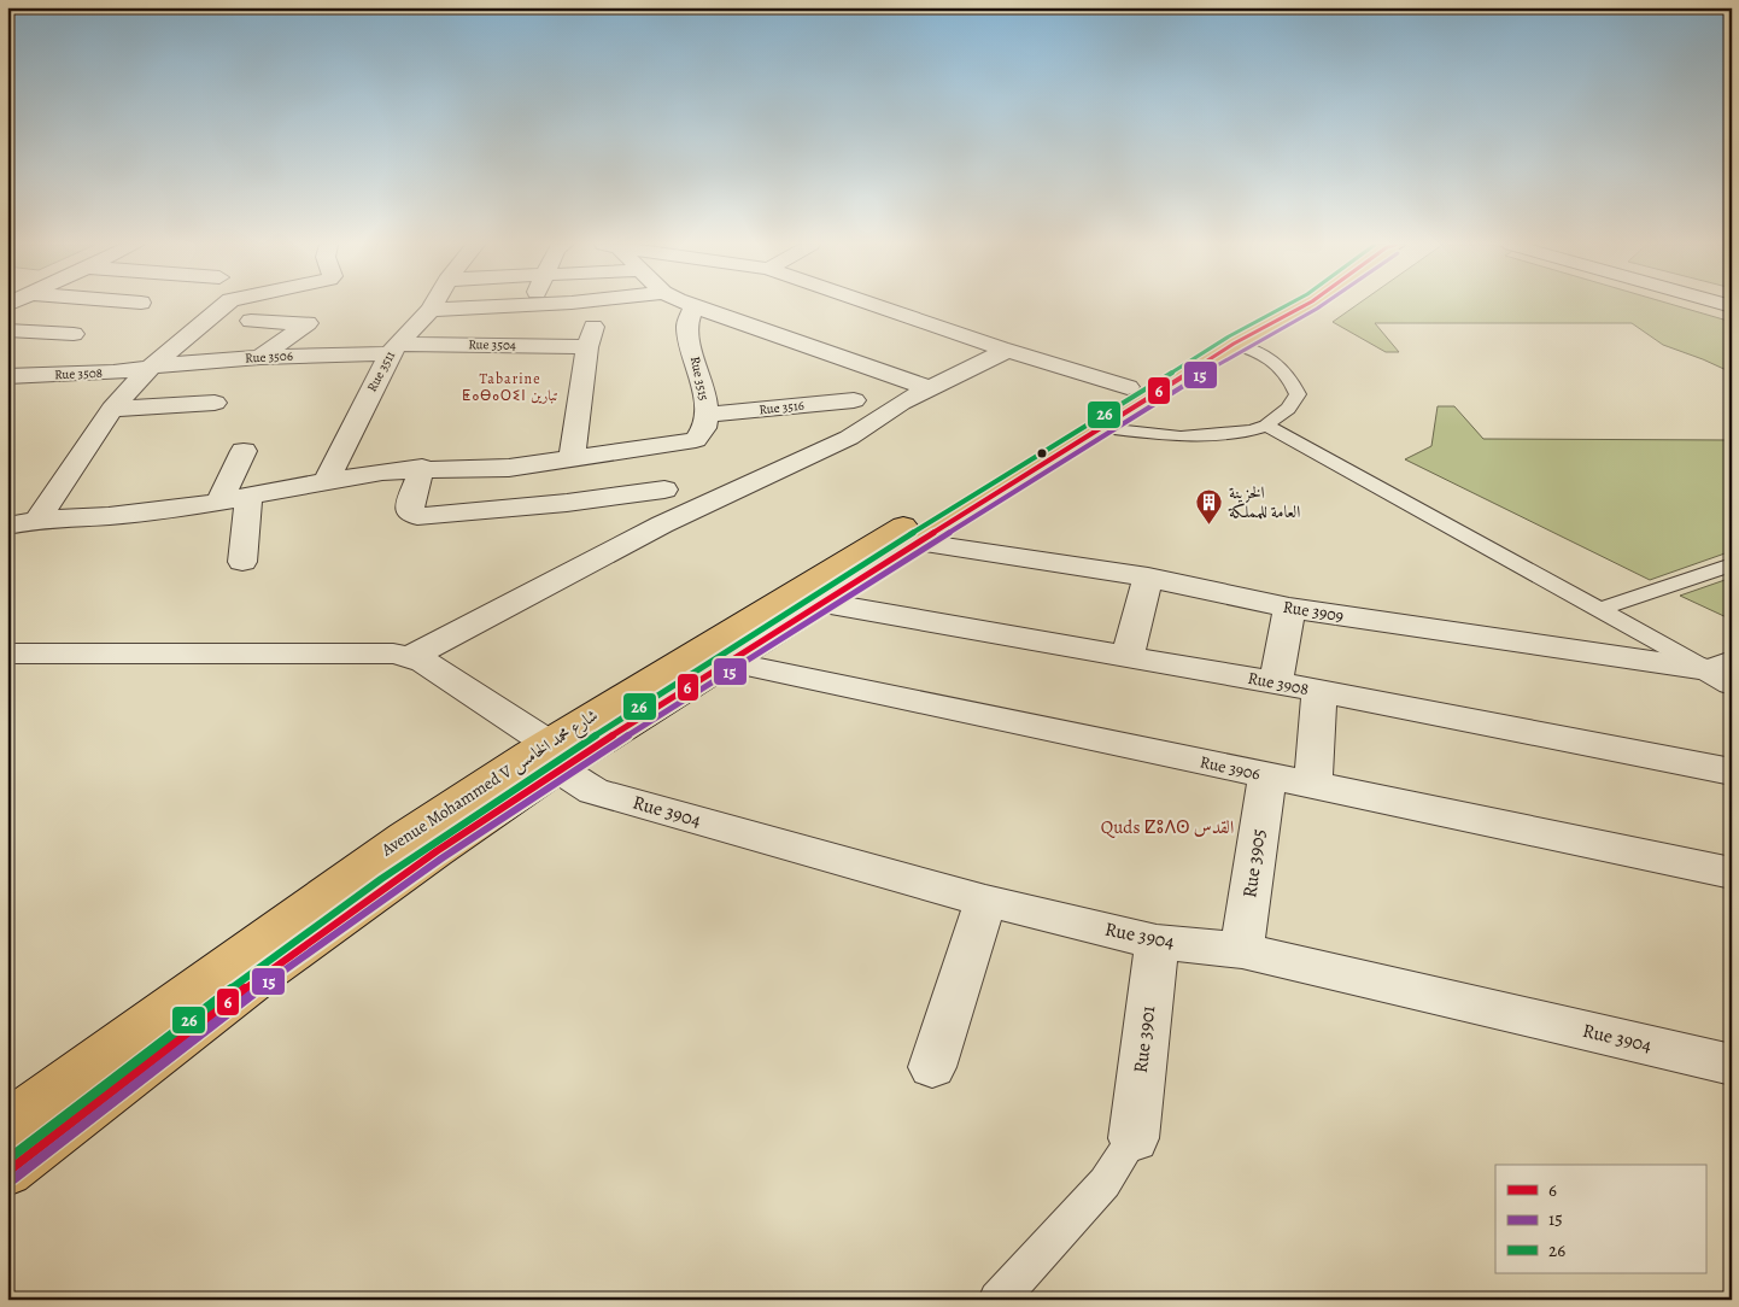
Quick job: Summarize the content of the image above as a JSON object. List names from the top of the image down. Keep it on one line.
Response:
{"streets":{"main road":["Avenue Mohammed V شارع محمد الخامس"],"street":["Rue 3504","Rue 3506","Rue 3511","Rue 3508","Rue 3515","Rue 3516","Rue 3909","Rue 3908","Rue 3906","Rue 3904","Rue 3905","Rue 3901"]},"crossings":[["Rue 3504","Rue 3506"],["Rue 3504","Rue 3511"],["Rue 3504","Rue 3515"],["Rue 3506","Rue 3511"],["Rue 3506","Rue 3508"],["Rue 3515","Rue 3516"],["Rue 3909","Avenue Mohammed V شارع محمد الخامس"],["Rue 3908","Avenue Mohammed V شارع محمد الخامس"],["Rue 3906","Avenue Mohammed V شارع محمد الخامس"],["Rue 3906","Rue 3905"],["Avenue Mohammed V شارع محمد الخامس","Rue 3904"],["Rue 3904","Rue 3905"],["Rue 3904","Rue 3901"]],"districts":["Tabarine ⵟⴰⴱⴰⵔⵉⵏ تبارين","Quds ⵇⵓⴷⵙ القدس"],"places":{"building":["الخزينة العامة للمملكة"]},"lines":["transit line 6","transit line 15","transit line 26"],"legend":["6","15","26"]}
